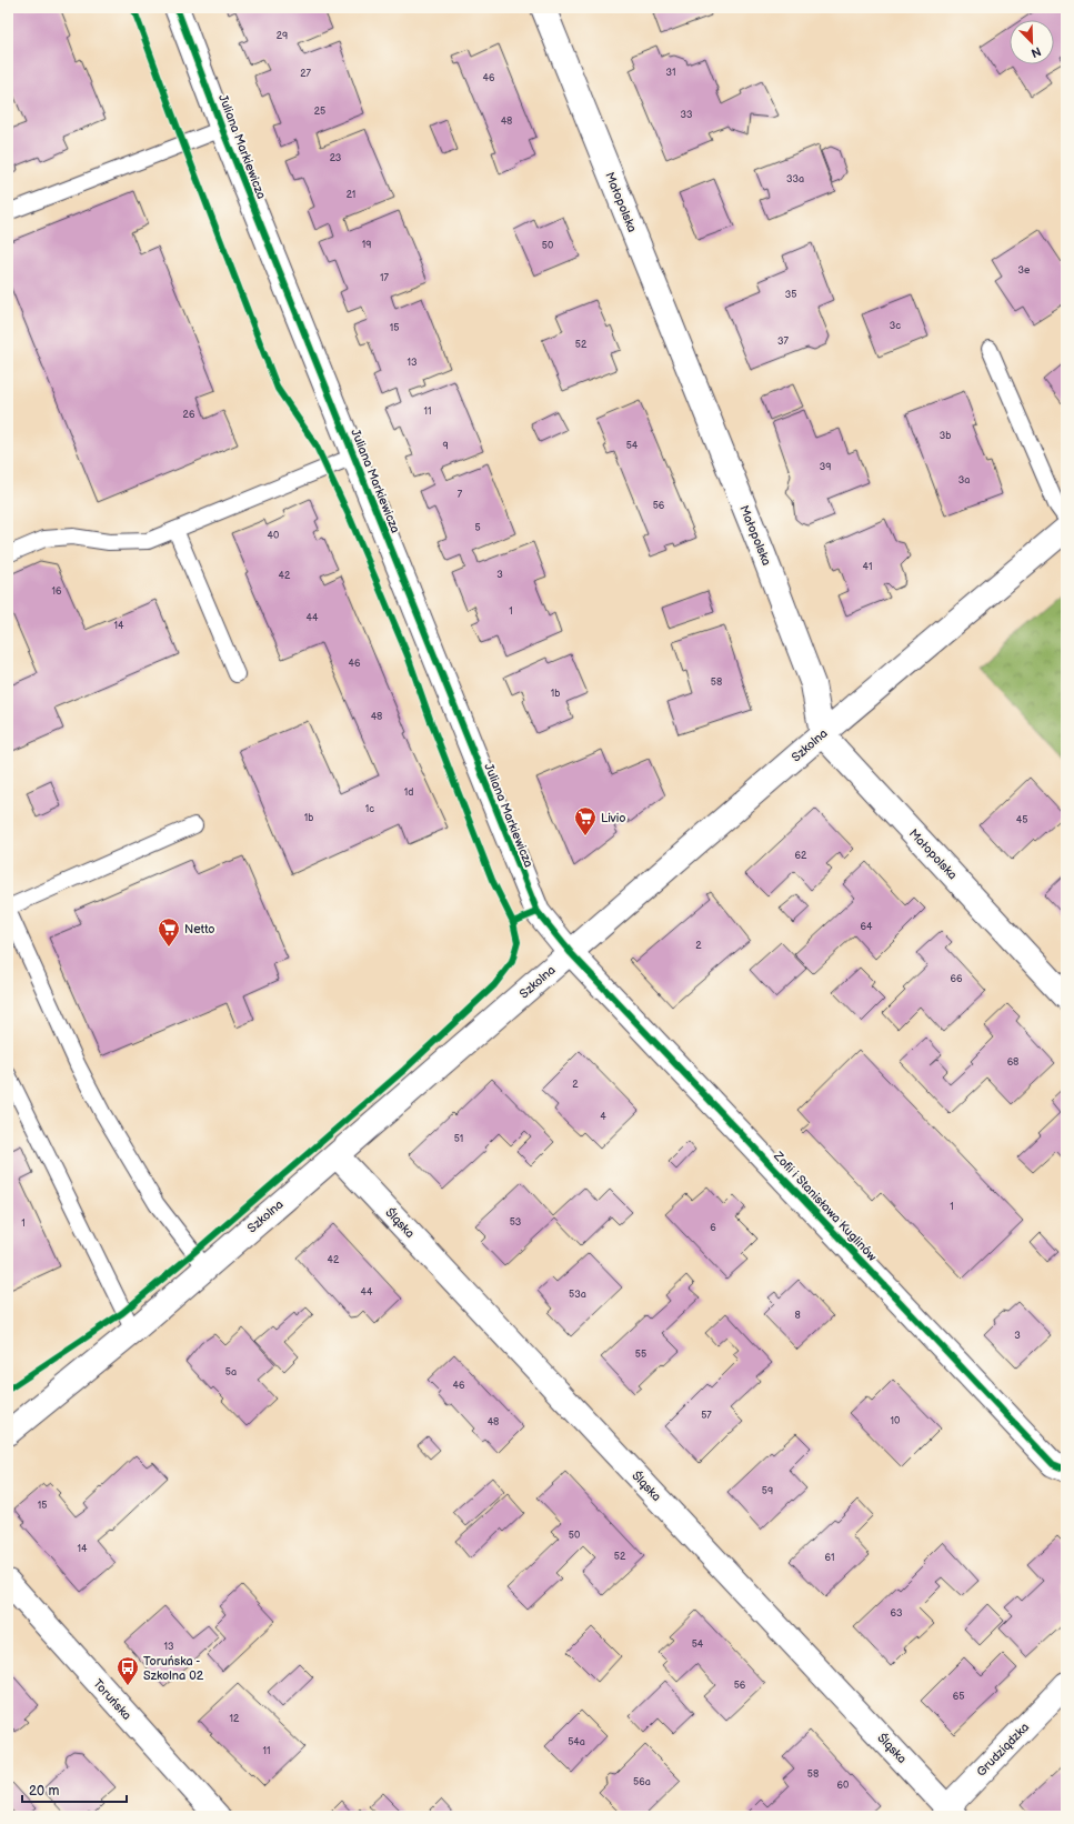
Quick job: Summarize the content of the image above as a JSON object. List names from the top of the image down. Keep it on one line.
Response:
{"streets":{"street":["Juliana Markiewicza","Małopolska","Szkolna","Zofii i Stanisława Kuglinów","Śląska","Toruńska","Grudziądzka"]},"crossings":[["Juliana Markiewicza","Szkolna"],["Juliana Markiewicza","Zofii i Stanisława Kuglinów"],["Małopolska","Szkolna"],["Szkolna","Zofii i Stanisława Kuglinów"],["Szkolna","Śląska"],["Śląska","Grudziądzka"]],"places":{"supermarket":["Livio","Netto"],"bus stop":["Toruńska - Szkolna 02"]},"house_numbers":["29","31","27","46","25","33","48","23","33a","21","19","50","3e","17","35","3c","15","37","52","13","11","26","3b","9","54","39","3a","7","56","5","40","41","3","42","16","1","44","14","46","58","1b","48","1d","1c","1b","45","62","64","2","66","68","2","4","51","1","53","1","6","42","44","53a","8","3","55","5a","46","57","10","48","59","15","50","14","52","61","63","54","13","56","65","12","54a","11","58","56a","60"],"scale_bar":"20 m","north":"bottom right"}
